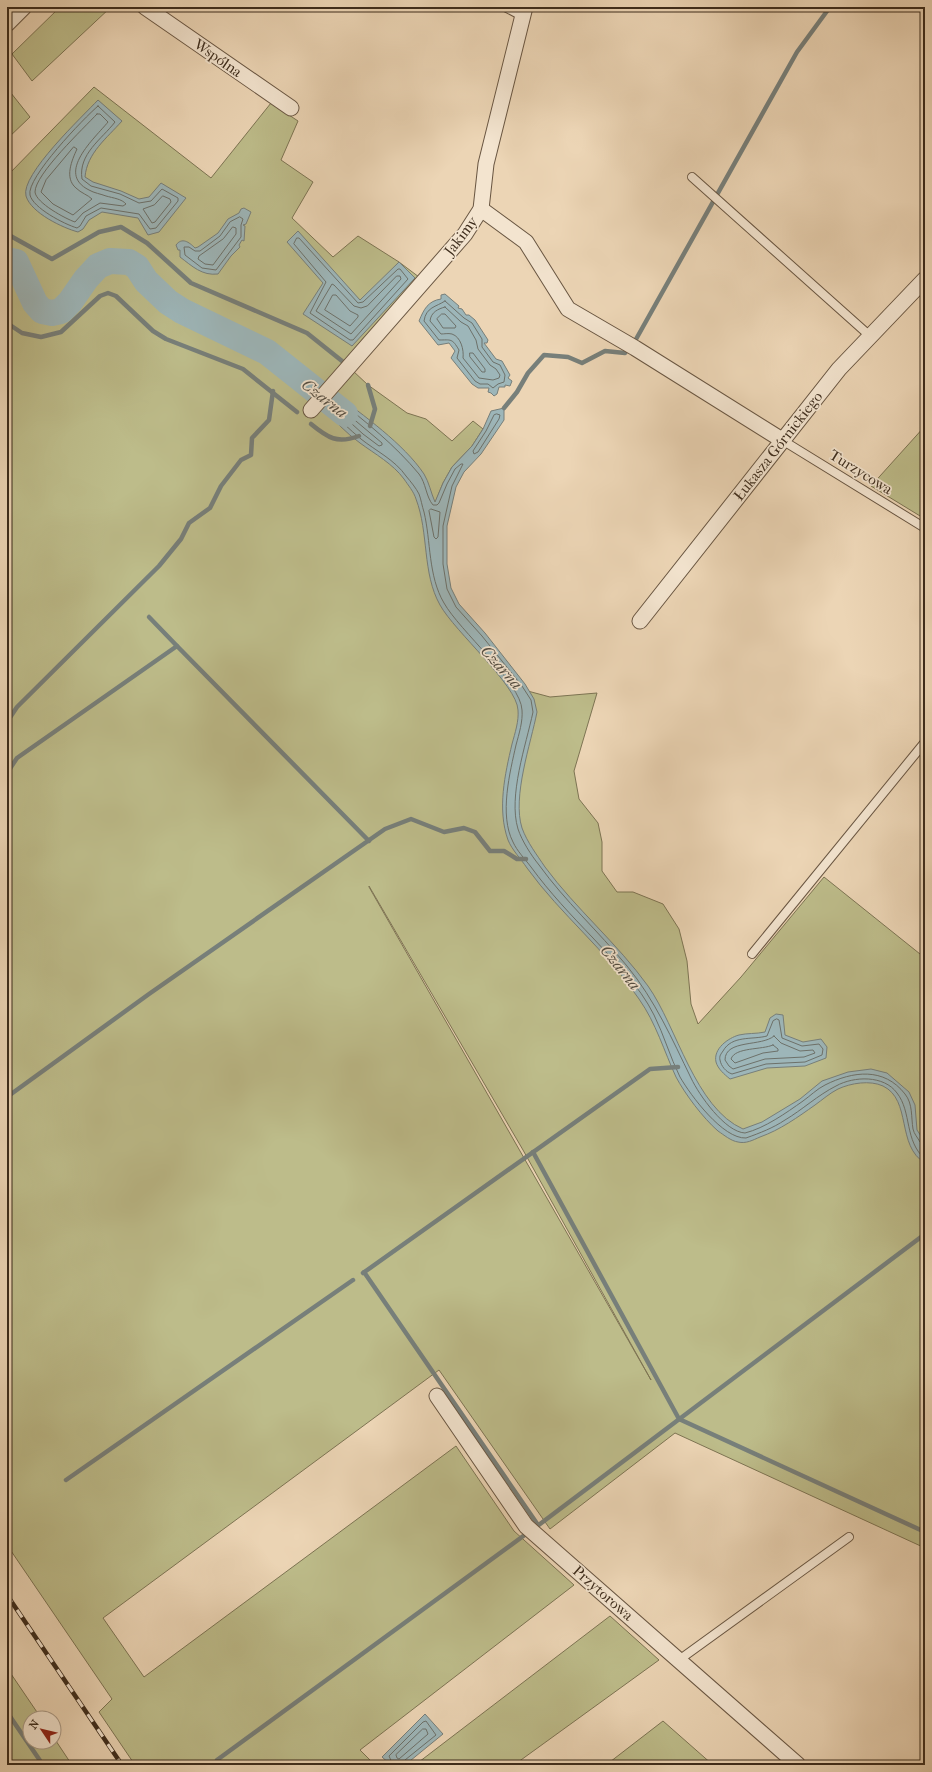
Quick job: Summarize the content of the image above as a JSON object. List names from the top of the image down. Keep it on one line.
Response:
{"streets":{"street":["Wspólna","Jakimy","Łukasza Górnickiego","Przytorowa"],"lane":["Turzycowa"]},"crossings":[["Łukasza Górnickiego","Turzycowa"]],"water":["Czarna"],"north":"top left"}
